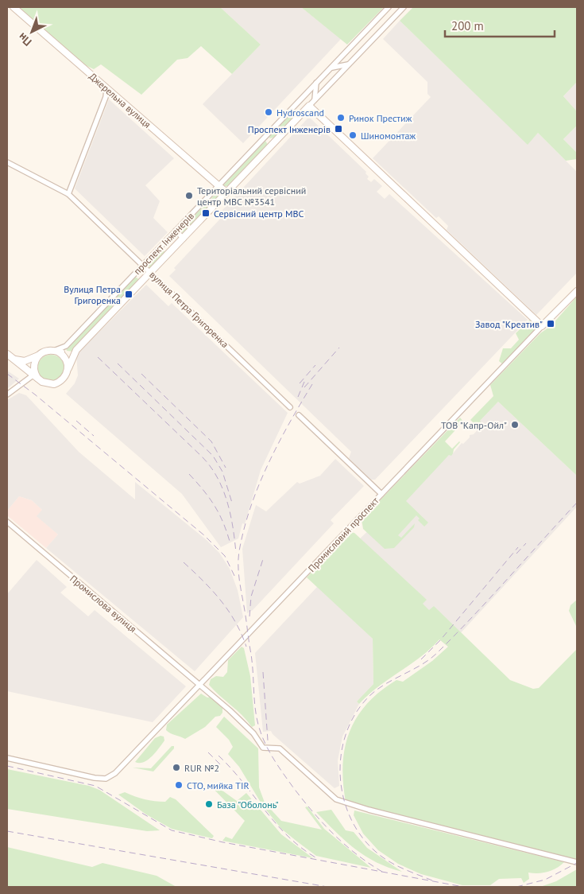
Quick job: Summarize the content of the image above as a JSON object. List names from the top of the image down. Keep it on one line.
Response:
{"streets":{"street":["Джерельна вулиця","проспект Інженерів","вулиця Петра Григоренка","Промисловий проспект","Промислова вулиця"]},"crossings":[["Джерельна вулиця","проспект Інженерів"],["проспект Інженерів","вулиця Петра Григоренка"],["Промисловий проспект","Промислова вулиця"]],"places":{"other":["Hydroscand","Ринок Престиж","Шиномонтаж","Територіальний сервісний центр МВС №3541","ТОВ \"Капр-Ойл\"","RUR №2","СТО, мийка TIR","База \"Оболонь\""],"transit":["Проспект Інженерів","Сервісний центр МВС","Вулиця Петра Григоренка","Завод \"Креатив\""]},"scale_bar":"200 m","north":"bottom left"}
